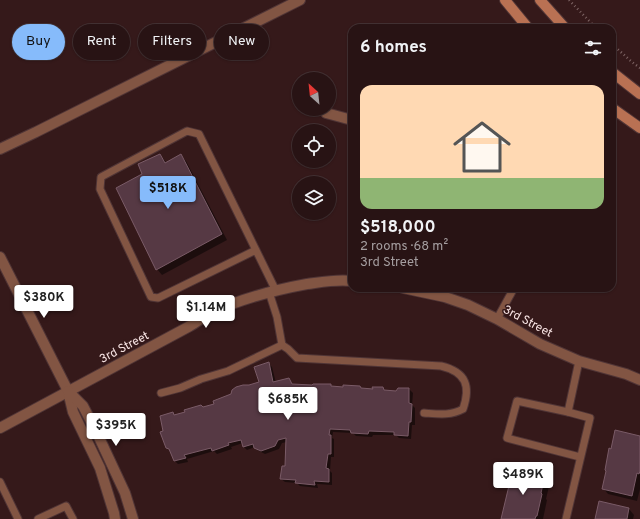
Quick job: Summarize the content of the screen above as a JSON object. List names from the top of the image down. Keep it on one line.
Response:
{"streets":{"street":["3rd Street"]},"north":"top left","page":{"chip":["Buy","Rent","Filters","New"],"heading":"6 homes","list":[{"name":"$518,000","note":"2 rooms · 68 m² · 3rd Street"}],"price":["$518K","$380K","$1.14M","$685K","$395K","$489K"]}}
